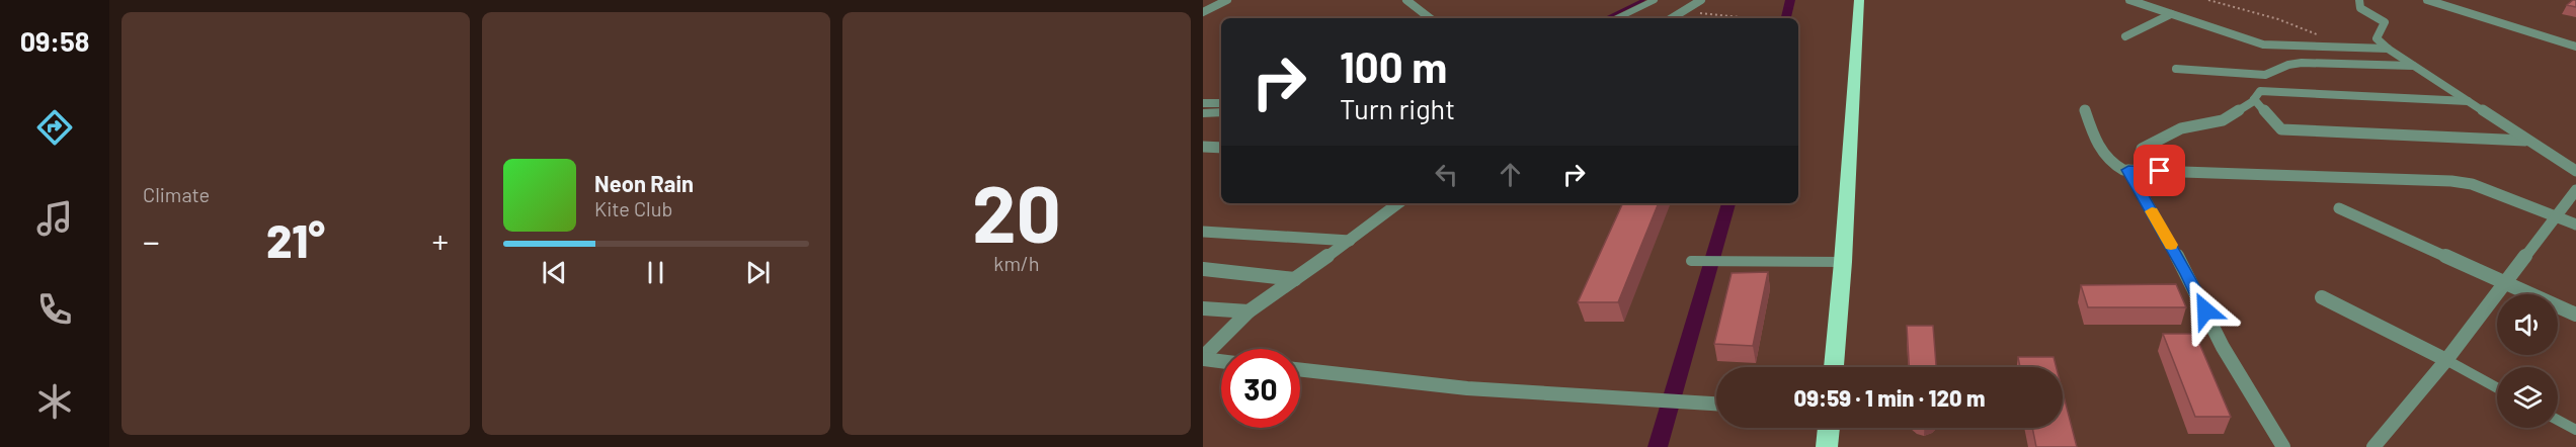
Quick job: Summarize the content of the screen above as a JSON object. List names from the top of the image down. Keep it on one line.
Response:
{"page":{"tabs":"09:58","tile":["Climate",["20","km/h"]],"turn":["100 m","Turn right"],"song":["Neon Rain","Kite Club"],"heat":["−","21°","+"],"limit":"30","trip":"09:59 · 1 min · 120 m"}}
